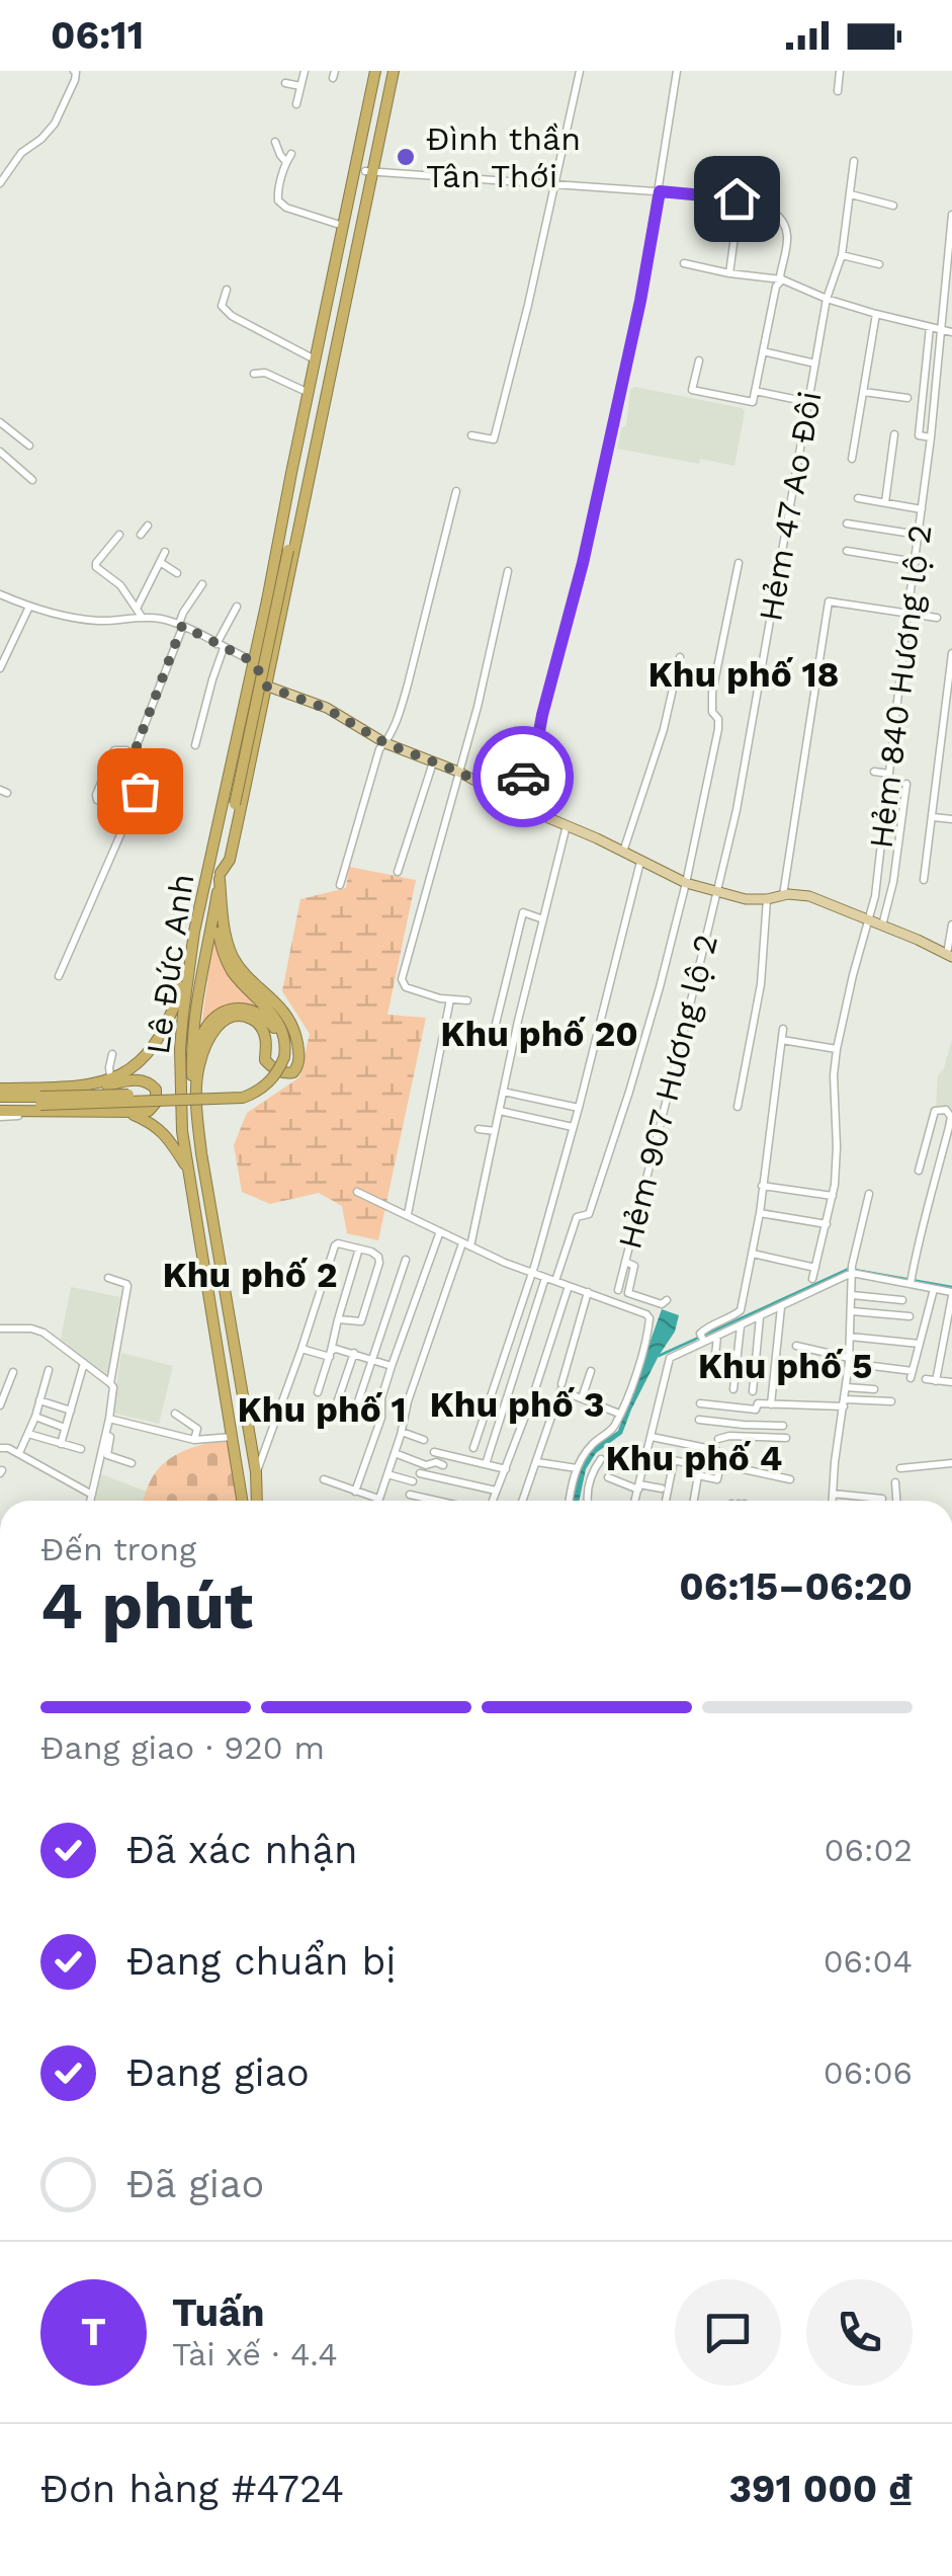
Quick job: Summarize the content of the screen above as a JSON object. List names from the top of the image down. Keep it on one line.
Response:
{"streets":{"highway":["Lê Đức Anh"],"street":["Hẻm 47 Ao Đôi","Hẻm 840 Hương lộ 2","Hẻm 907 Hương lộ 2"]},"crossings":[["Hẻm 47 Ao Đôi","Hẻm 907 Hương lộ 2"]],"districts":["Khu phố 18","Khu phố 20","Khu phố 2","Khu phố 5","Khu phố 3","Khu phố 1","Khu phố 4"],"places":["Đình thần Tân Thới"],"page":{"status":"06:11","heading":["4 phút","Đến trong","06:15–06:20"],"panel":["Tuấn","Tài xế · 4.4","Đơn hàng #4724","391 000 ₫"],"bar":"Đang giao · 920 m","list":[["Đã xác nhận","06:02"],["Đang chuẩn bị","06:04"],["Đang giao","06:06"],"Đã giao"],"round":"T"}}
